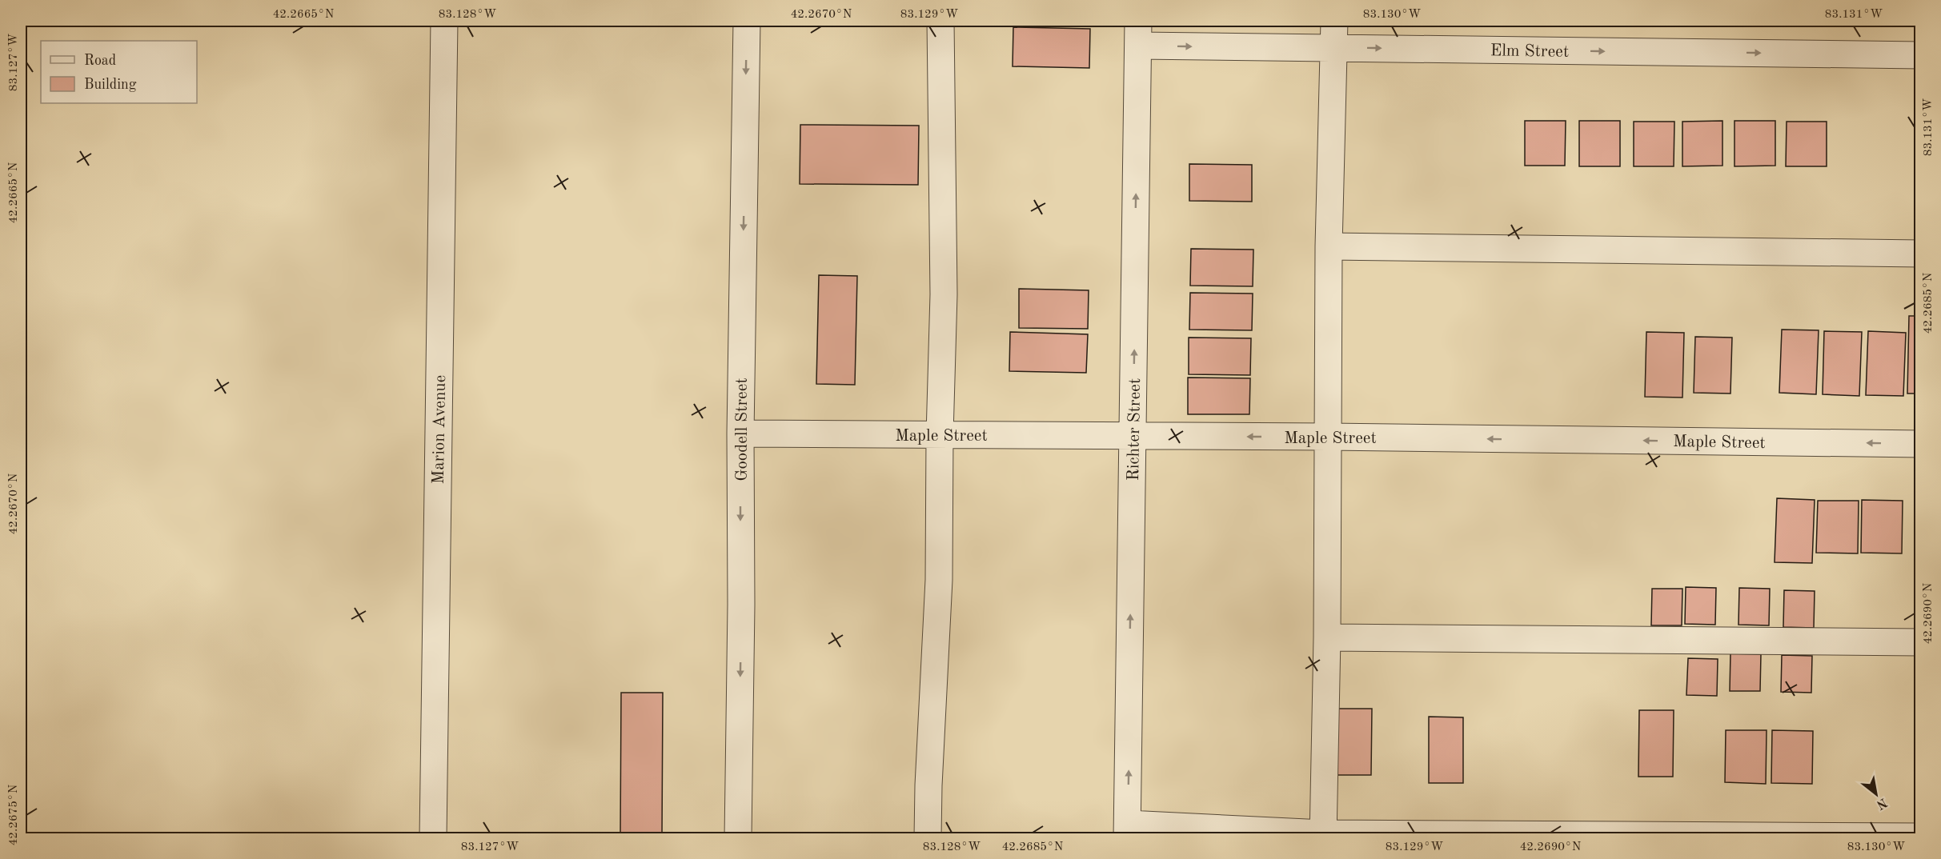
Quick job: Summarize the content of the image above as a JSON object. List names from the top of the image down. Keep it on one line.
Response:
{"streets":{"street":["Elm Street","Marion Avenue","Goodell Street","Richter Street","Maple Street"]},"crossings":[["Elm Street","Richter Street"],["Goodell Street","Maple Street"],["Richter Street","Maple Street"]],"legend":["Road","Building"],"north":"bottom right","coordinates":["42.2665°N","83.128°W","42.2670°N","83.129°W","83.130°W","83.131°W","83.127°W","42.2685°N","42.2690°N","42.2675°N"]}
